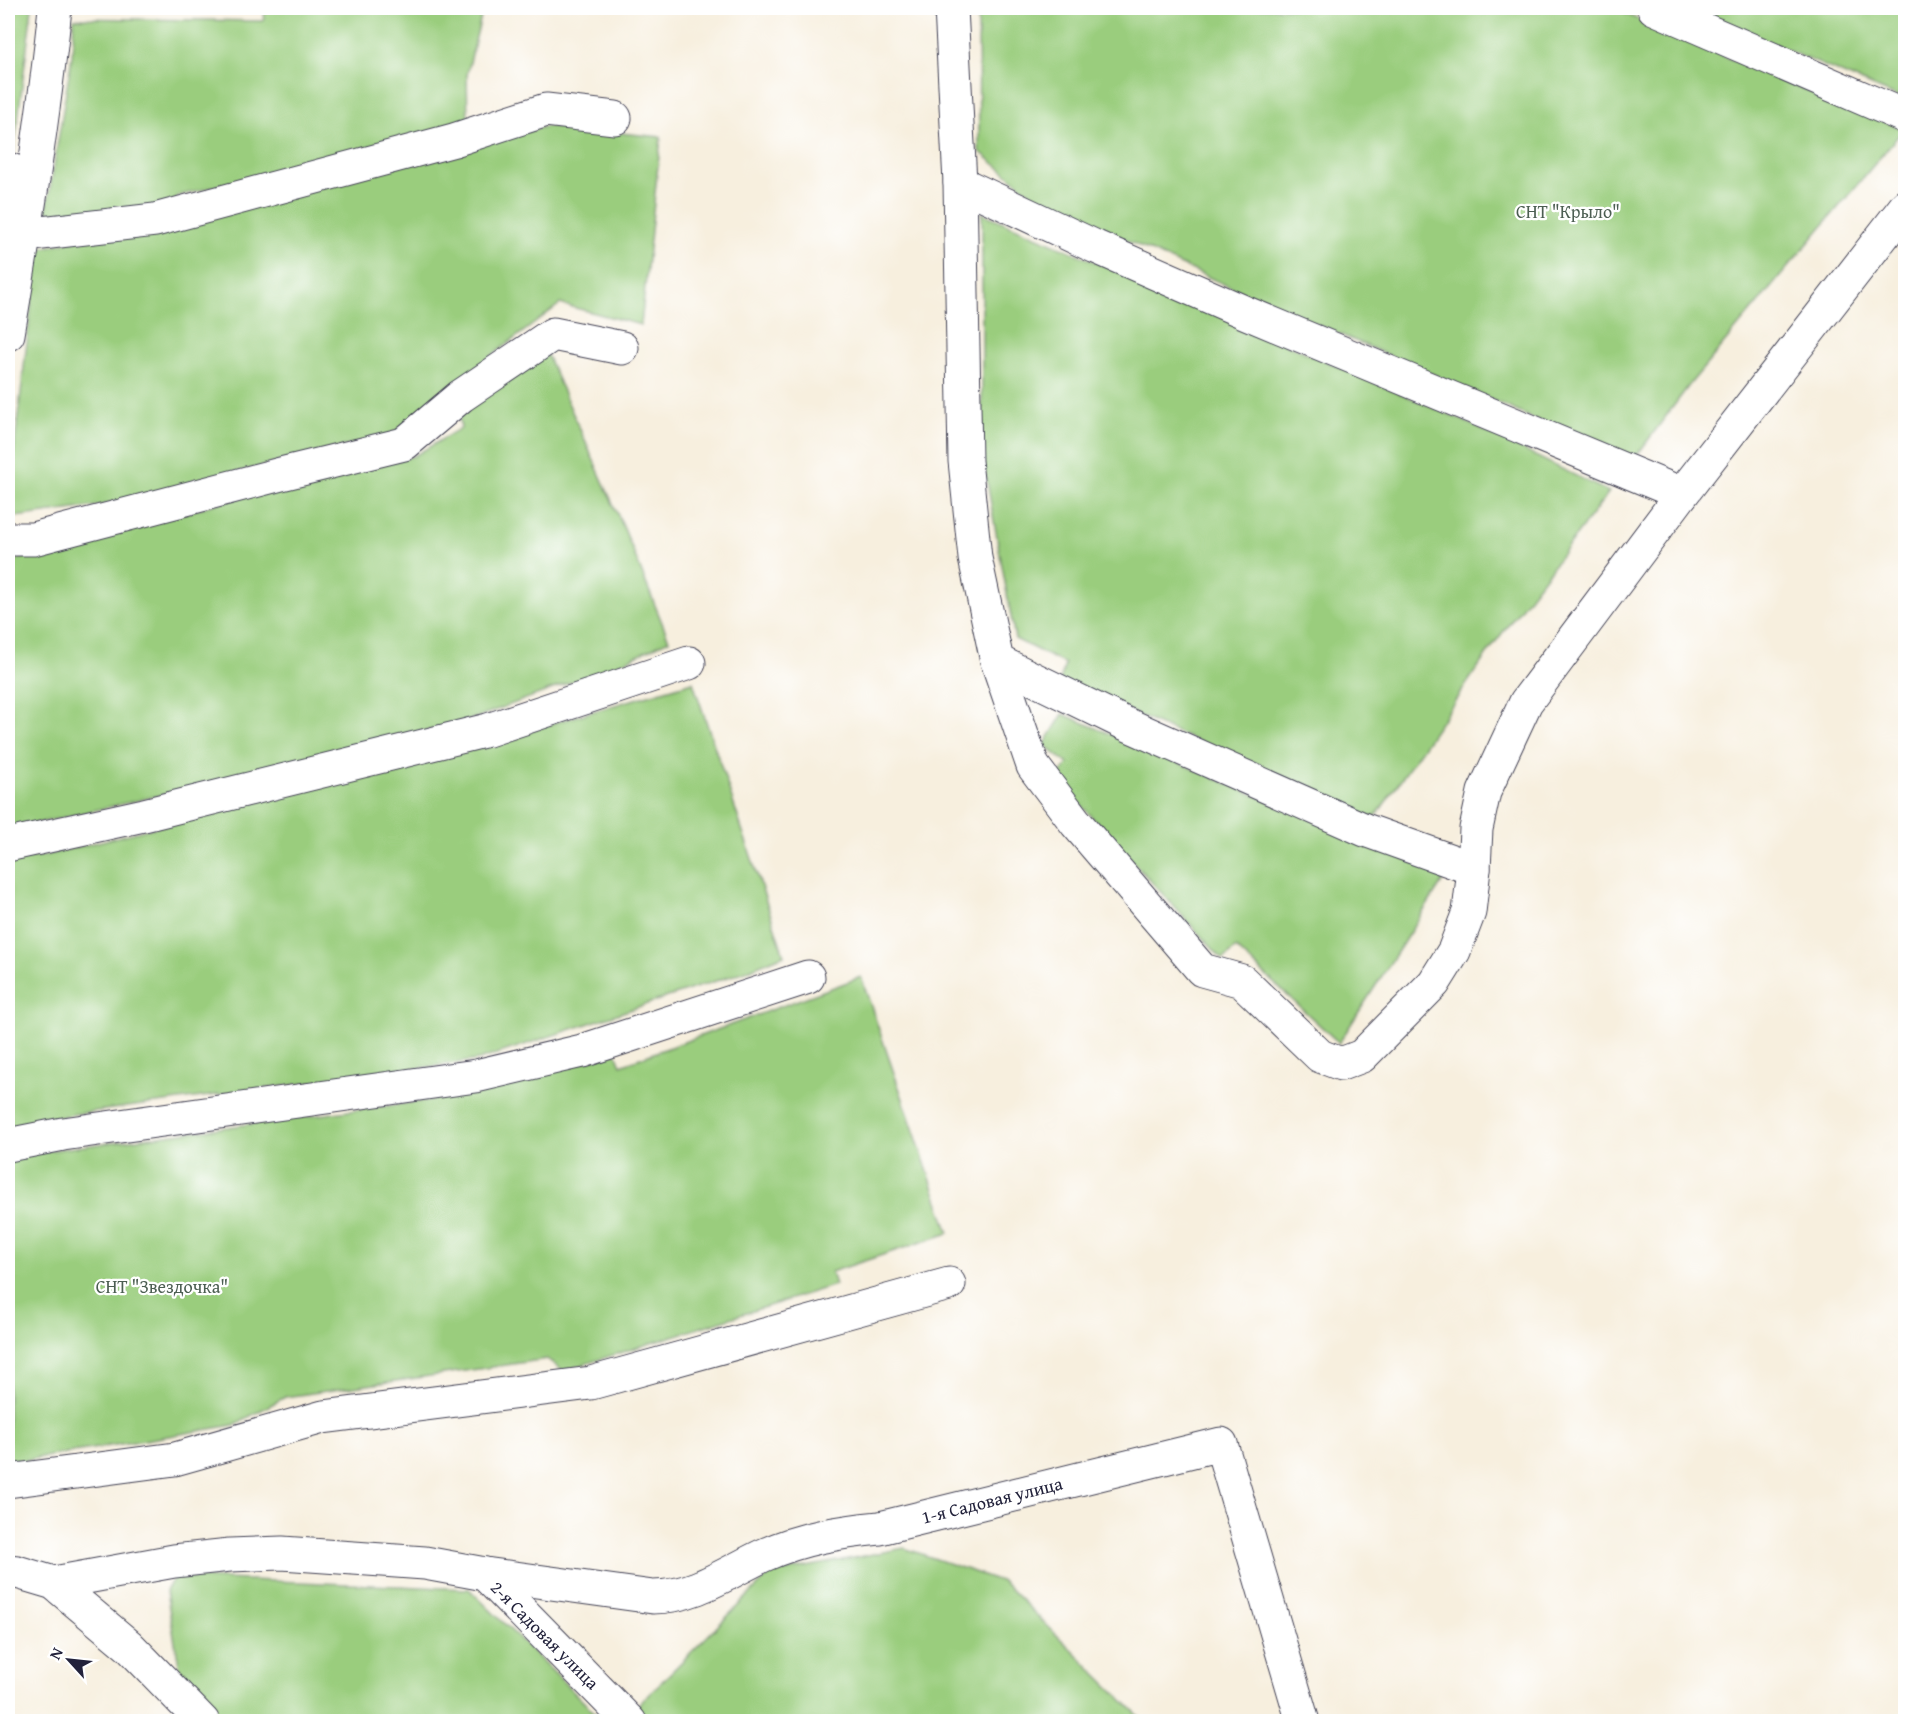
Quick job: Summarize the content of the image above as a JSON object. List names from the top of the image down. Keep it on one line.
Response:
{"streets":{"street":["1-я Садовая улица","2-я Садовая улица"]},"crossings":[["1-я Садовая улица","2-я Садовая улица"]],"parks":["СНТ \"Крыло\"","СНТ \"Звездочка\""],"north":"top left"}
